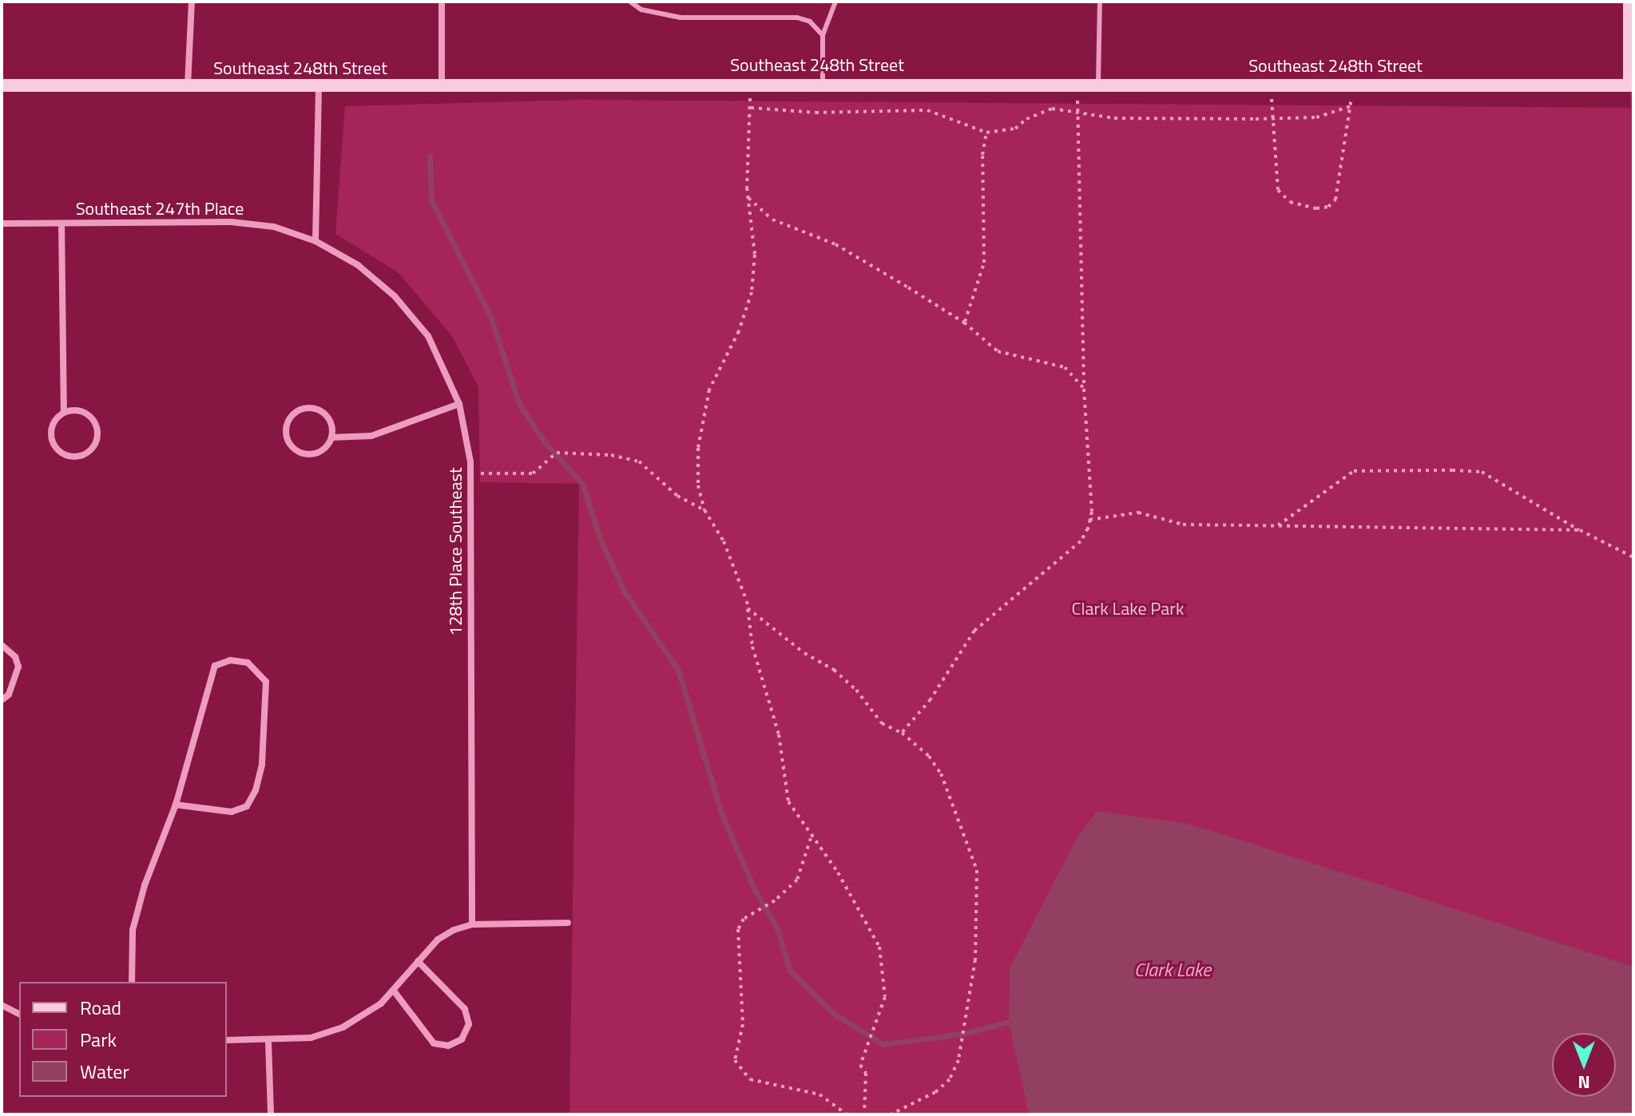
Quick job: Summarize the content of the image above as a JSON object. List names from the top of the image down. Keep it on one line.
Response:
{"streets":{"street":["Southeast 248th Street","Southeast 247th Place","128th Place Southeast"]},"crossings":[["Southeast 247th Place","128th Place Southeast"]],"water":["Clark Lake"],"parks":["Clark Lake Park"],"legend":["Road","Park","Water"],"north":"bottom"}
